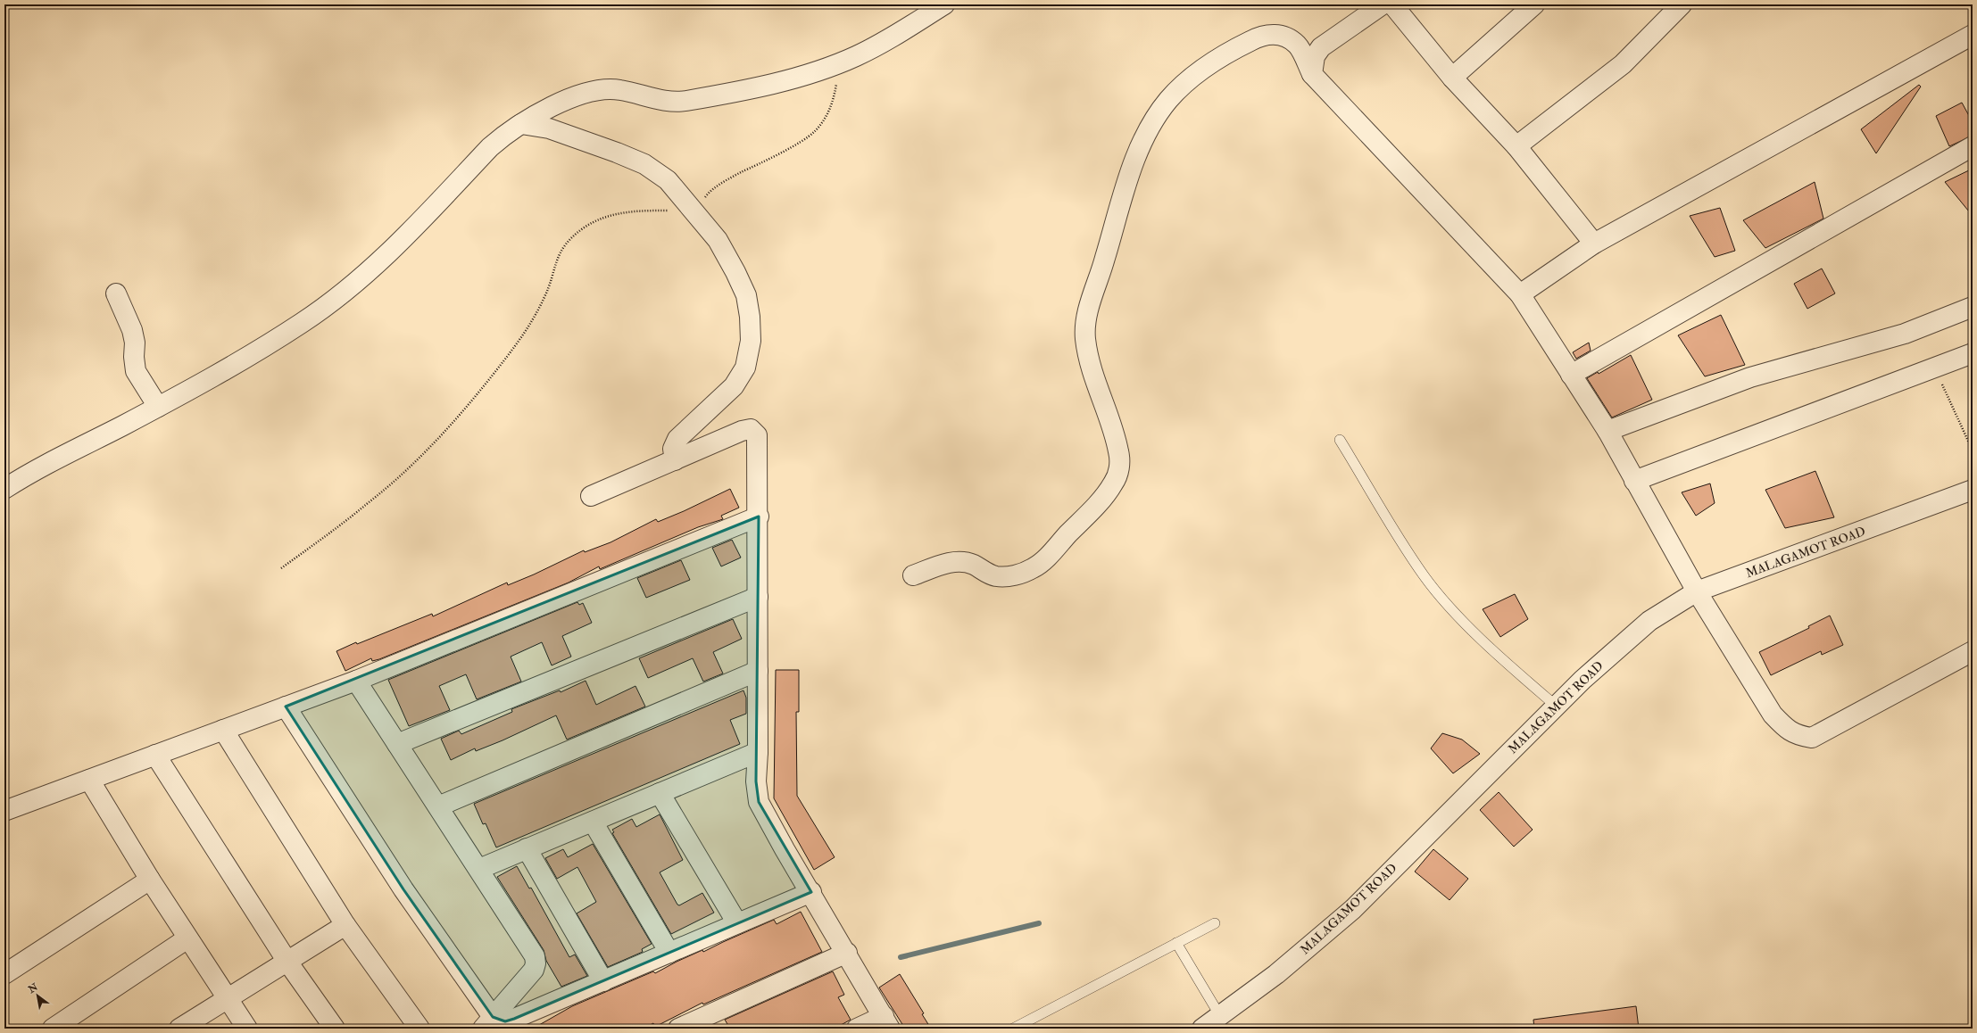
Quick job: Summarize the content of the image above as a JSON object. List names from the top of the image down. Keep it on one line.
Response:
{"streets":{"street":["MALAGAMOT ROAD"]},"north":"top left"}
